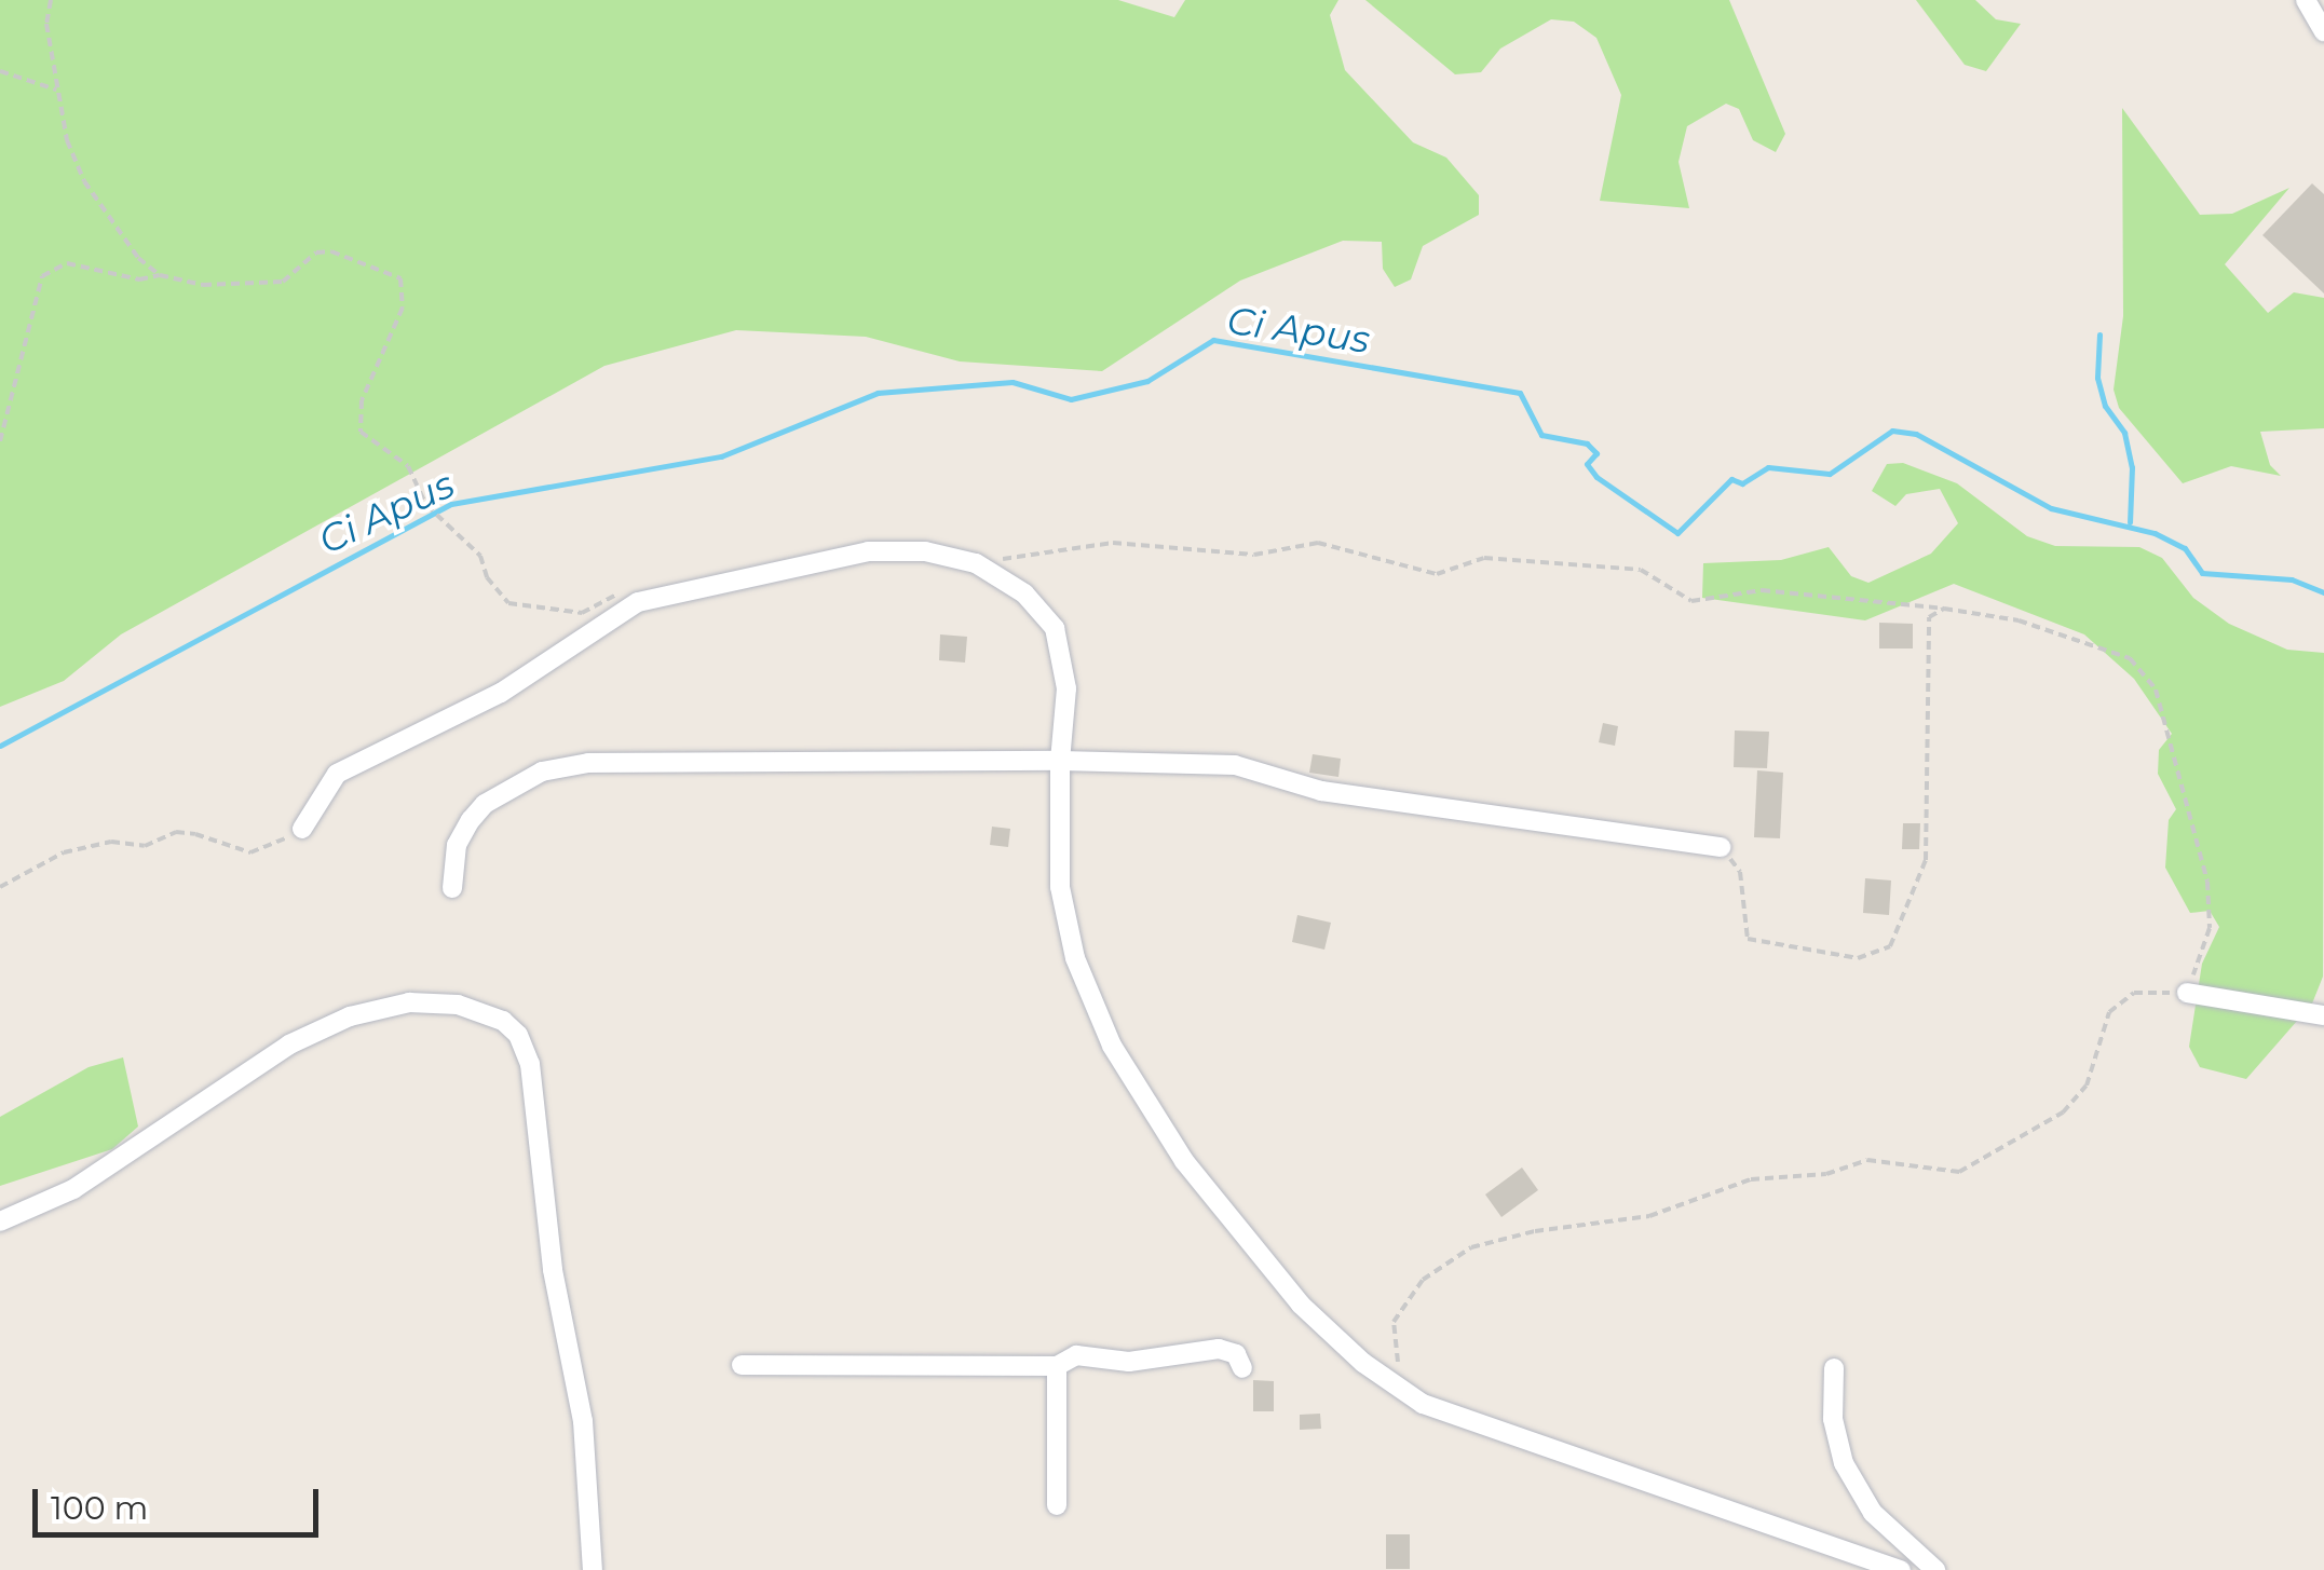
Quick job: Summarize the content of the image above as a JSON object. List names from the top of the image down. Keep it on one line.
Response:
{"water":["Ci Apus"],"scale_bar":"100 m"}
